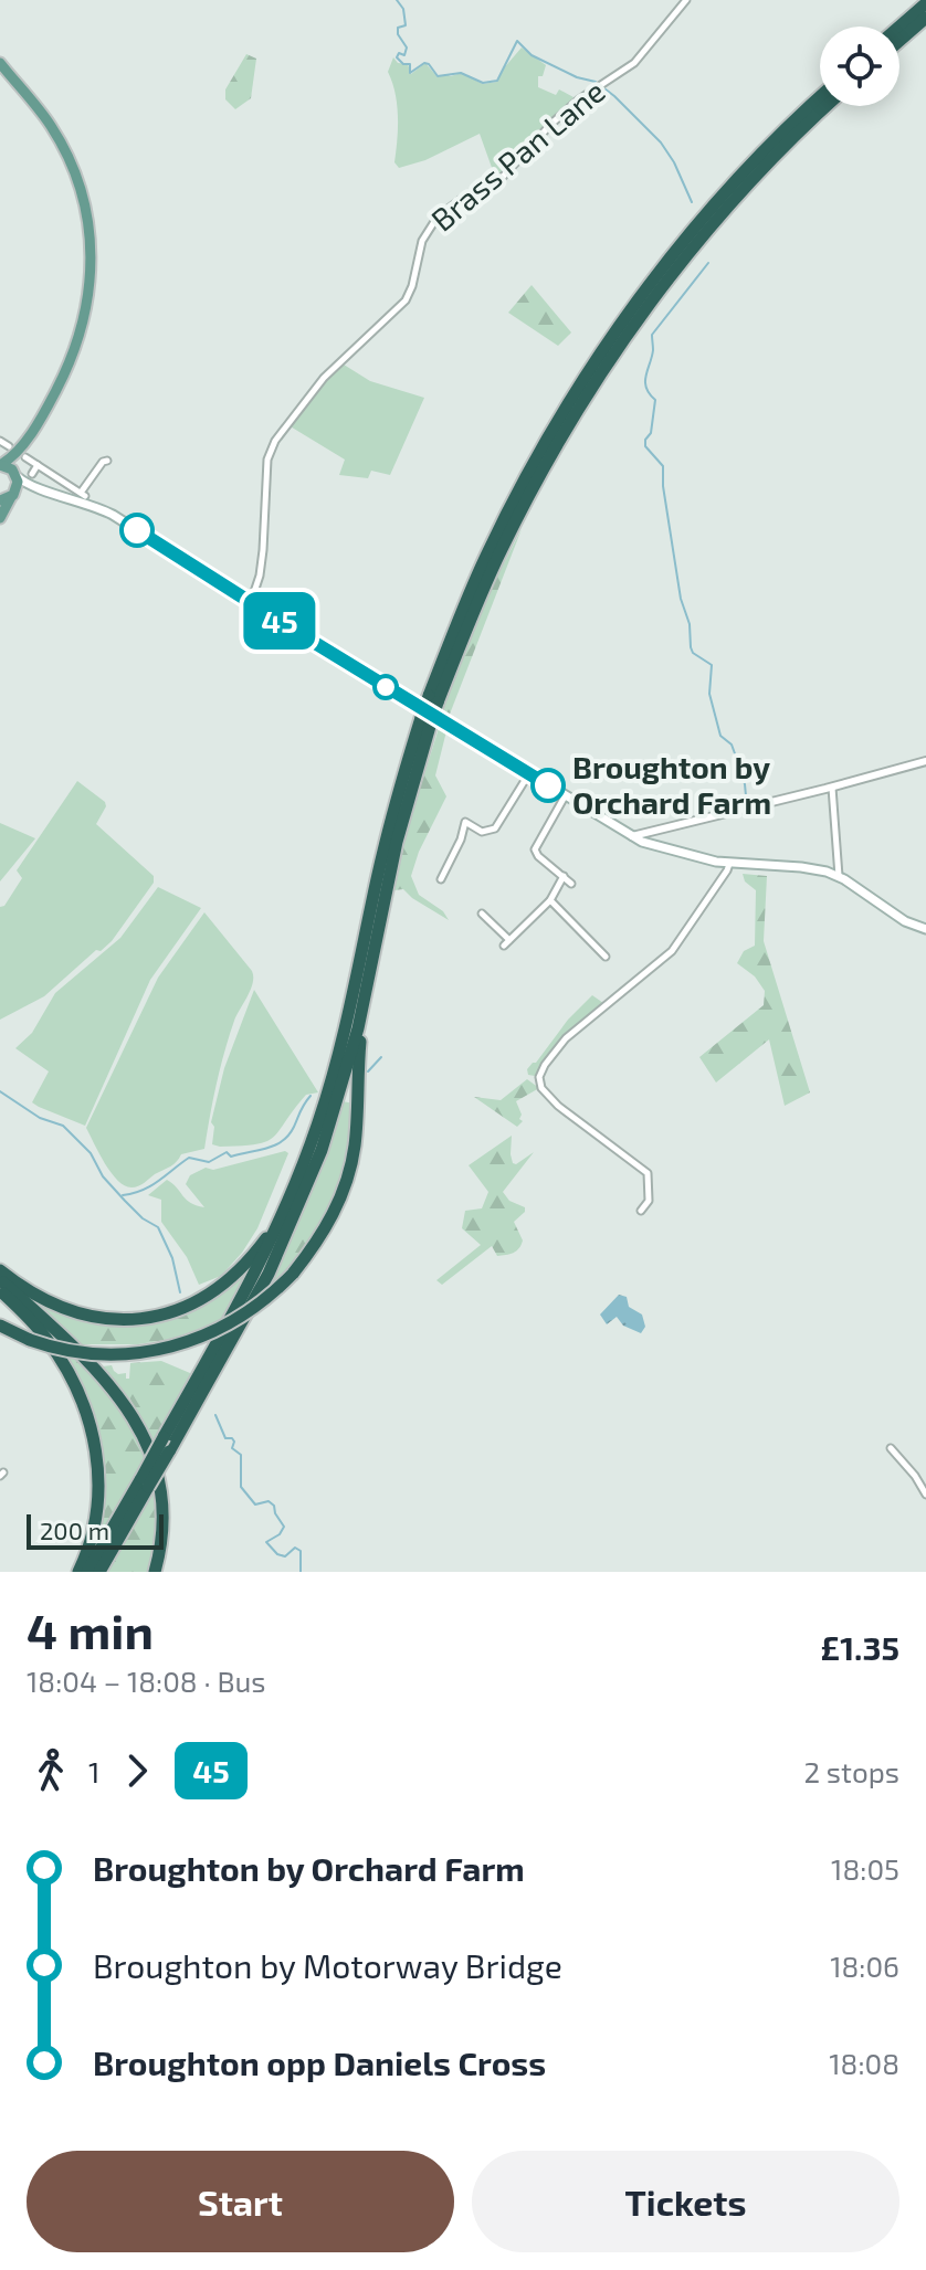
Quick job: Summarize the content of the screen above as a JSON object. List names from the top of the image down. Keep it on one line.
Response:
{"streets":{"street":["Brass Pan Lane"]},"places":["Broughton by Orchard Farm"],"lines":["bus line 45"],"scale_bar":"200 m","page":{"on_map":"45","scale":"200 m","heading":["4 min","18:04 – 18:08 · Bus","£1.35"],"legs":["1","45","2 stops"],"list":[{"name":"Broughton by Orchard Farm","value":"18:05"},{"name":"Broughton by Motorway Bridge","value":"18:06"},{"name":"Broughton opp Daniels Cross","value":"18:08"}],"buttons":["Start","Tickets"]}}
